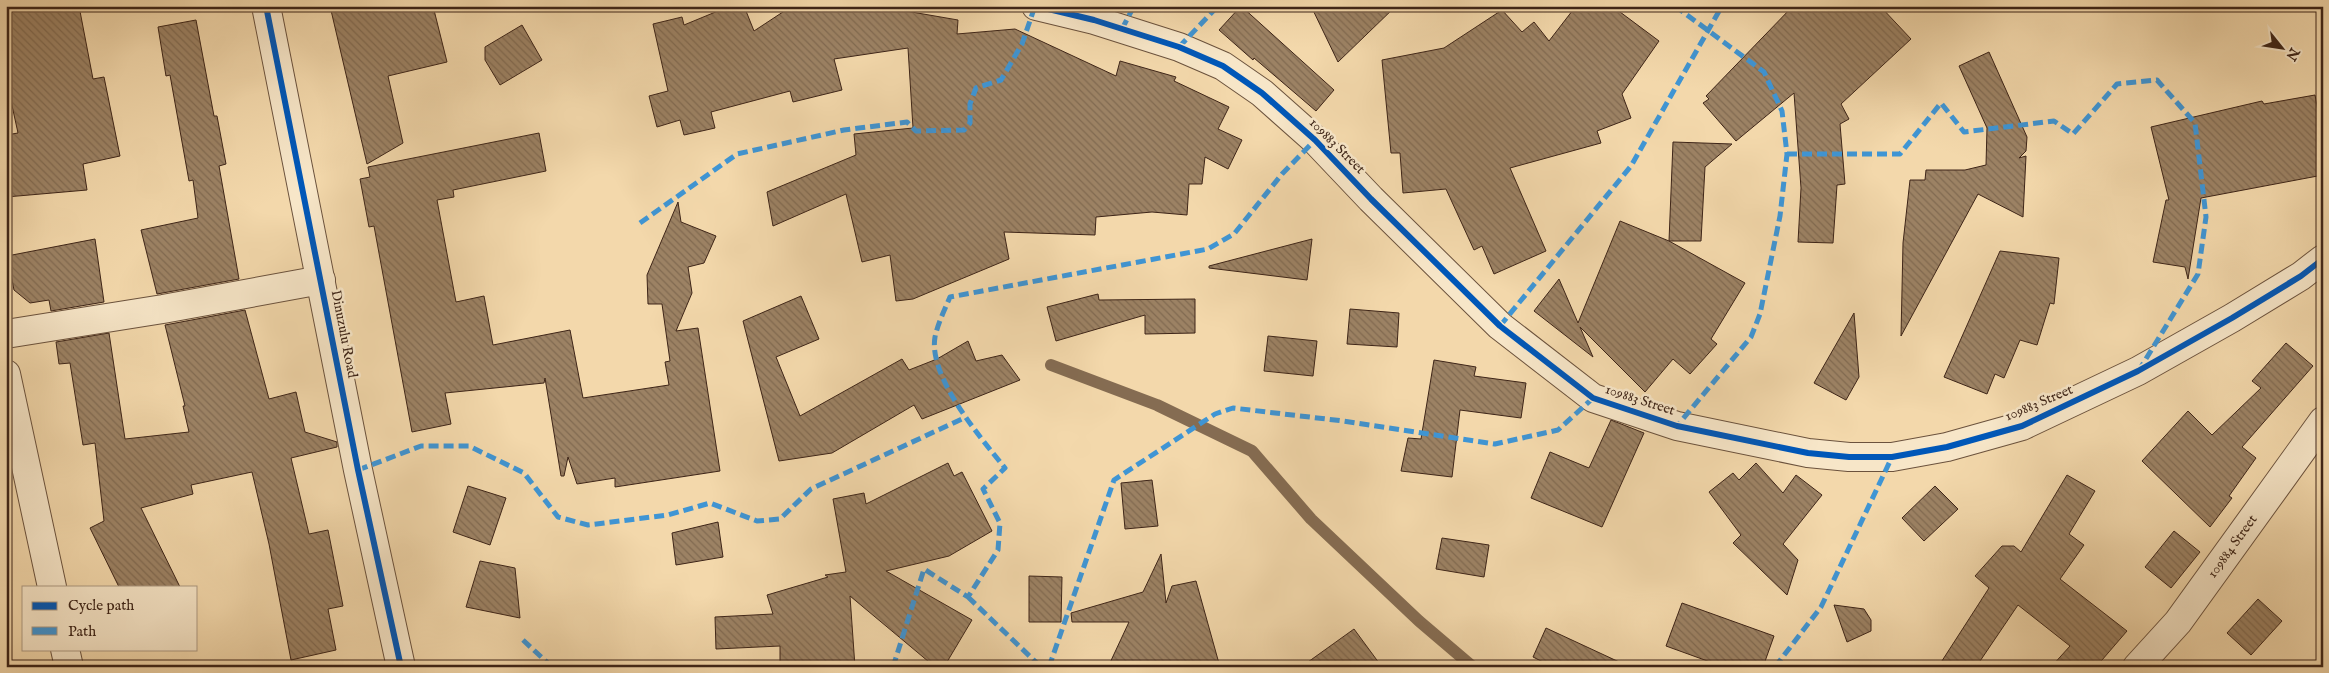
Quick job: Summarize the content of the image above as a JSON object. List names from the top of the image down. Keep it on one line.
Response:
{"streets":{"street":["109883 Street","Dinuzulu Road","109884 Street"]},"legend":["Cycle path","Path"],"north":"bottom right"}
